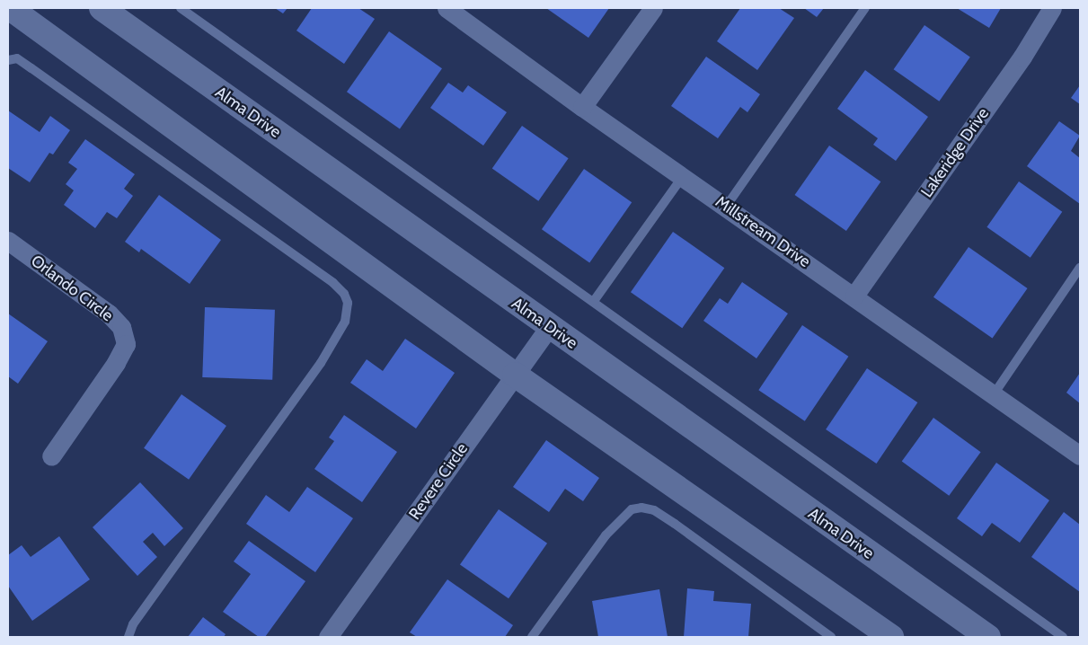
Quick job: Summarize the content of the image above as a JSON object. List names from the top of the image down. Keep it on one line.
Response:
{"streets":{"main road":["Alma Drive"],"street":["Lakeridge Drive","Millstream Drive","Orlando Circle","Revere Circle"]},"crossings":[["Alma Drive","Revere Circle"],["Lakeridge Drive","Millstream Drive"]]}
